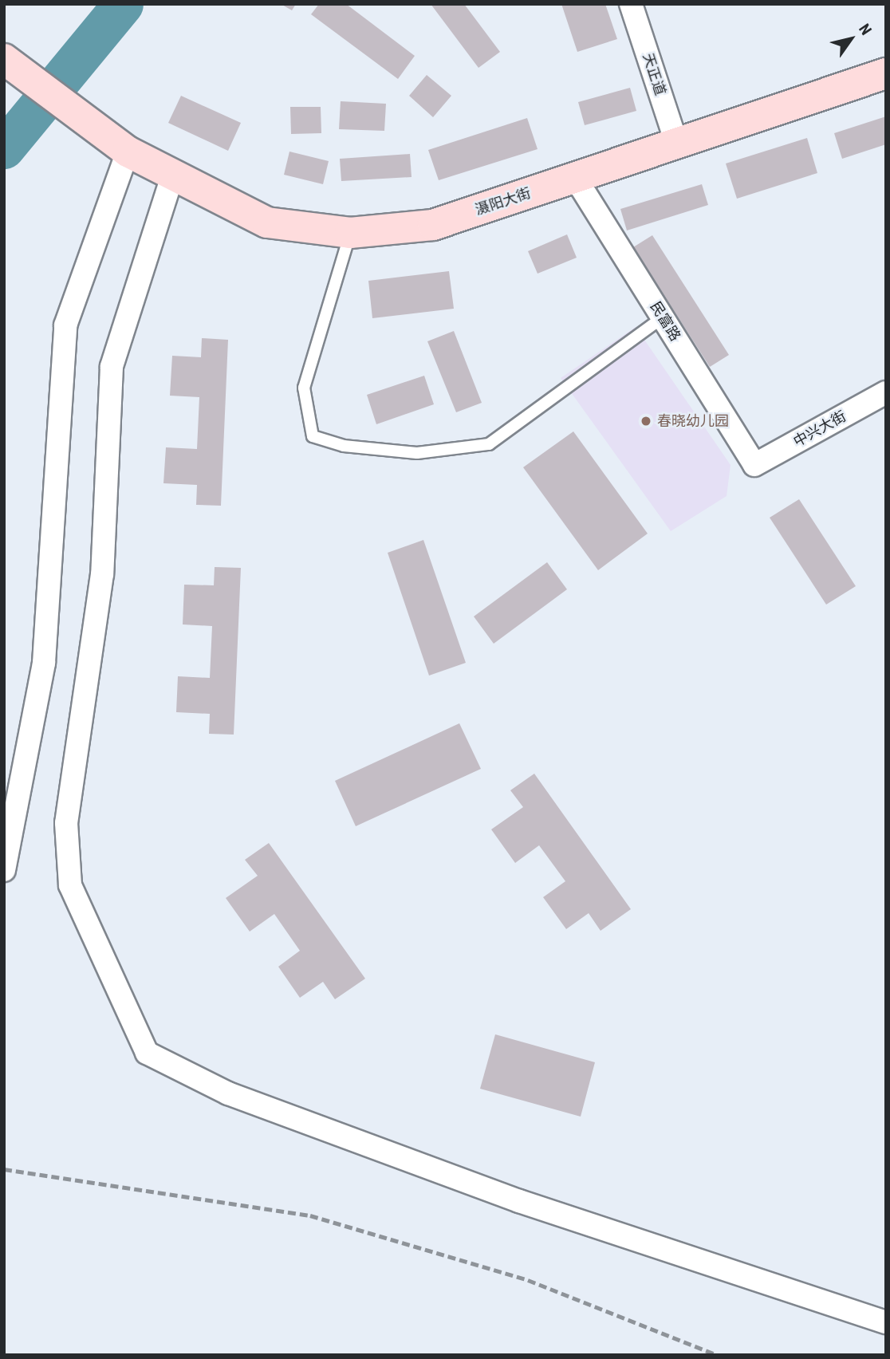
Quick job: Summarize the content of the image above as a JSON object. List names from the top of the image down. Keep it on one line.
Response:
{"streets":{"main road":["滠阳大街"],"street":["天正道","民富路","中兴大街"]},"crossings":[["天正道","滠阳大街"],["滠阳大街","民富路"],["民富路","中兴大街"]],"places":["春晓幼儿园"],"north":"top right"}
